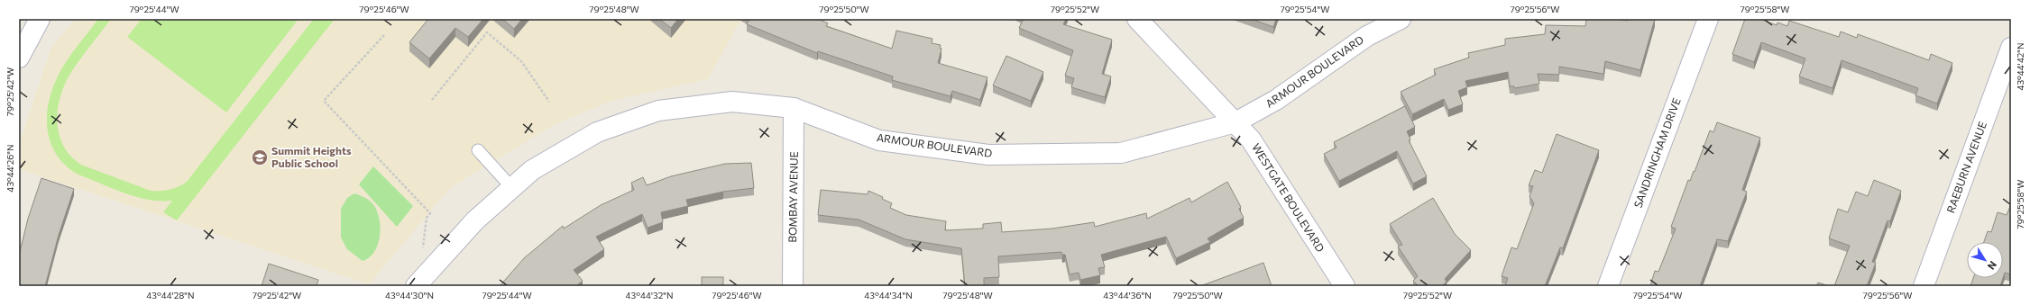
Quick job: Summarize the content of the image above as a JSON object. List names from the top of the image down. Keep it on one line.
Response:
{"streets":{"street":["ARMOUR BOULEVARD","SANDRINGHAM DRIVE","RAEBURN AVENUE","BOMBAY AVENUE","WESTGATE BOULEVARD"]},"crossings":[["ARMOUR BOULEVARD","BOMBAY AVENUE"],["ARMOUR BOULEVARD","WESTGATE BOULEVARD"]],"places":{"school or university":["Summit Heights Public School"]},"north":"bottom right","coordinates":["79°25'44\"W","79°25'46\"W","79°25'48\"W","79°25'50\"W","79°25'52\"W","79°25'54\"W","79°25'56\"W","79°25'58\"W","43°44'42\"N","79°25'42\"W","43°44'26\"N","43°44'28\"N","43°44'30\"N","43°44'32\"N","43°44'34\"N","43°44'36\"N"]}
